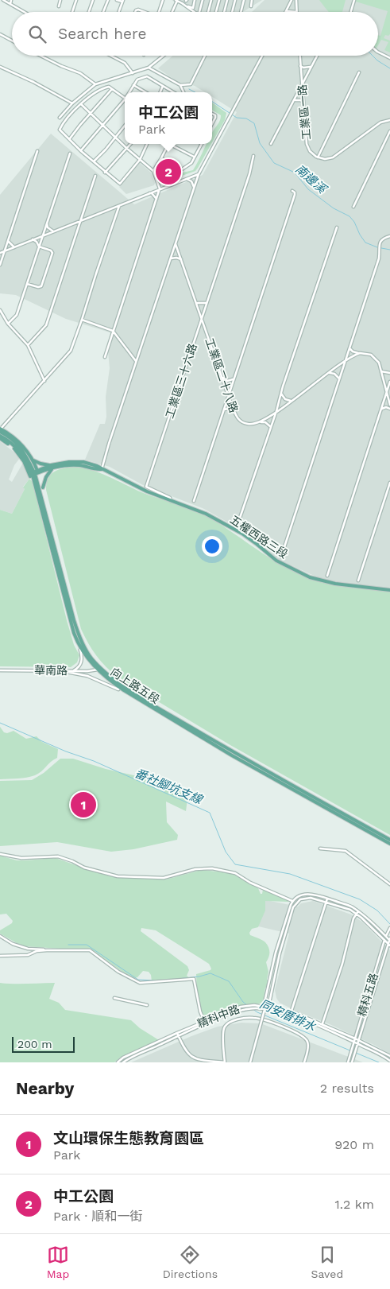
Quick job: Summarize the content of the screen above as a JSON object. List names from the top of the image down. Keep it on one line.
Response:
{"streets":{"main road":["五權西路三段","向上路五段"],"street":["工業區一路","工業區二十八路","工業區三十六路","華南路","精科五路","精科中路"]},"crossings":[["工業區二十八路","工業區三十六路"],["工業區三十六路","五權西路三段"],["五權西路三段","向上路五段"],["華南路","向上路五段"],["精科五路","精科中路"]],"water":["南邊溪","番社腳坑支線","同安厝排水"],"scale_bar":"200 m","page":{"search":"Search here","popup":["中工公園","Park"],"pins":["2","1"],"scale":"200 m","heading":["Nearby","2 results"],"list":[{"mark":"1","name":"文山環保生態教育園區","note":"Park","value":"920 m"},{"mark":"2","name":"中工公園","note":"Park · 順和一街","value":"1.2 km"}],"nav":["Map","Directions","Saved"]}}
